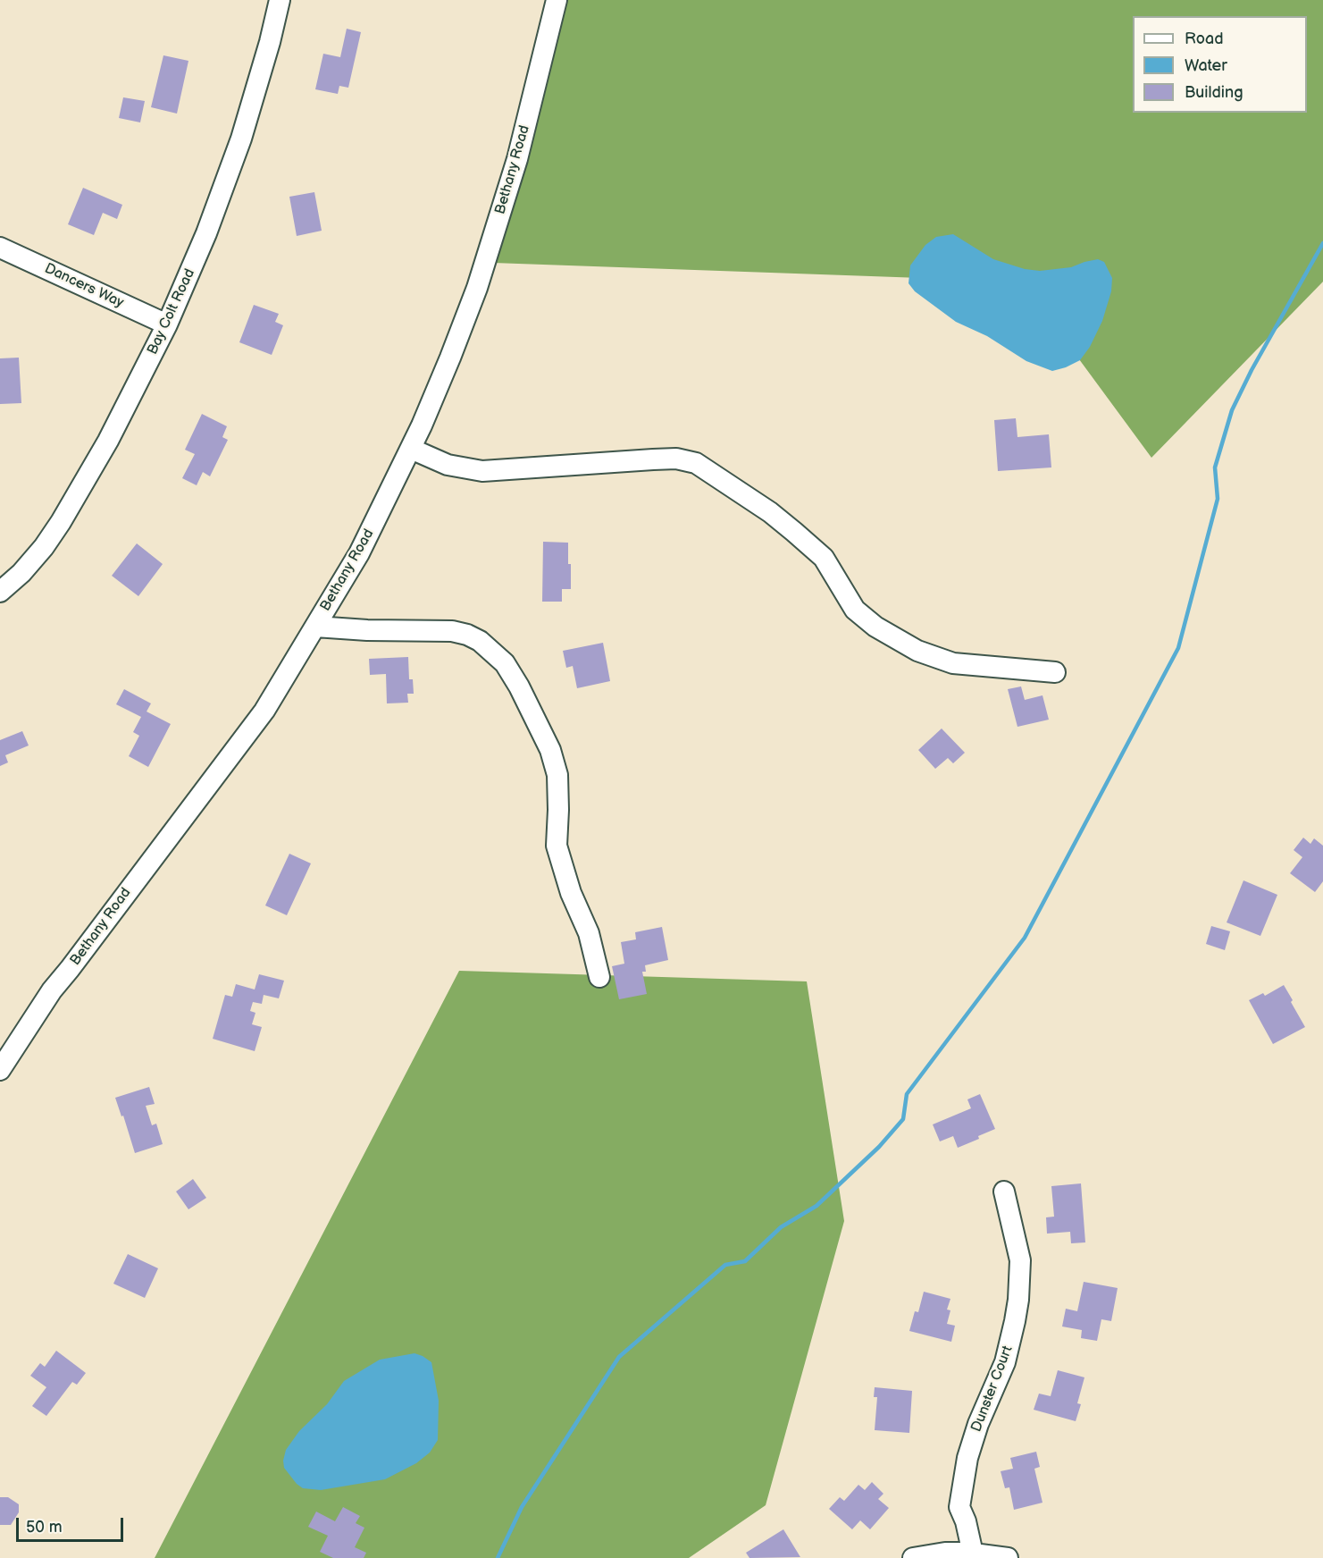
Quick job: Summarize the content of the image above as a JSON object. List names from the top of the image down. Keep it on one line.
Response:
{"streets":{"street":["Bethany Road","Dancers Way","Bay Colt Road","Dunster Court"]},"crossings":[["Dancers Way","Bay Colt Road"]],"legend":["Road","Water","Building"],"scale_bar":"50 m"}
